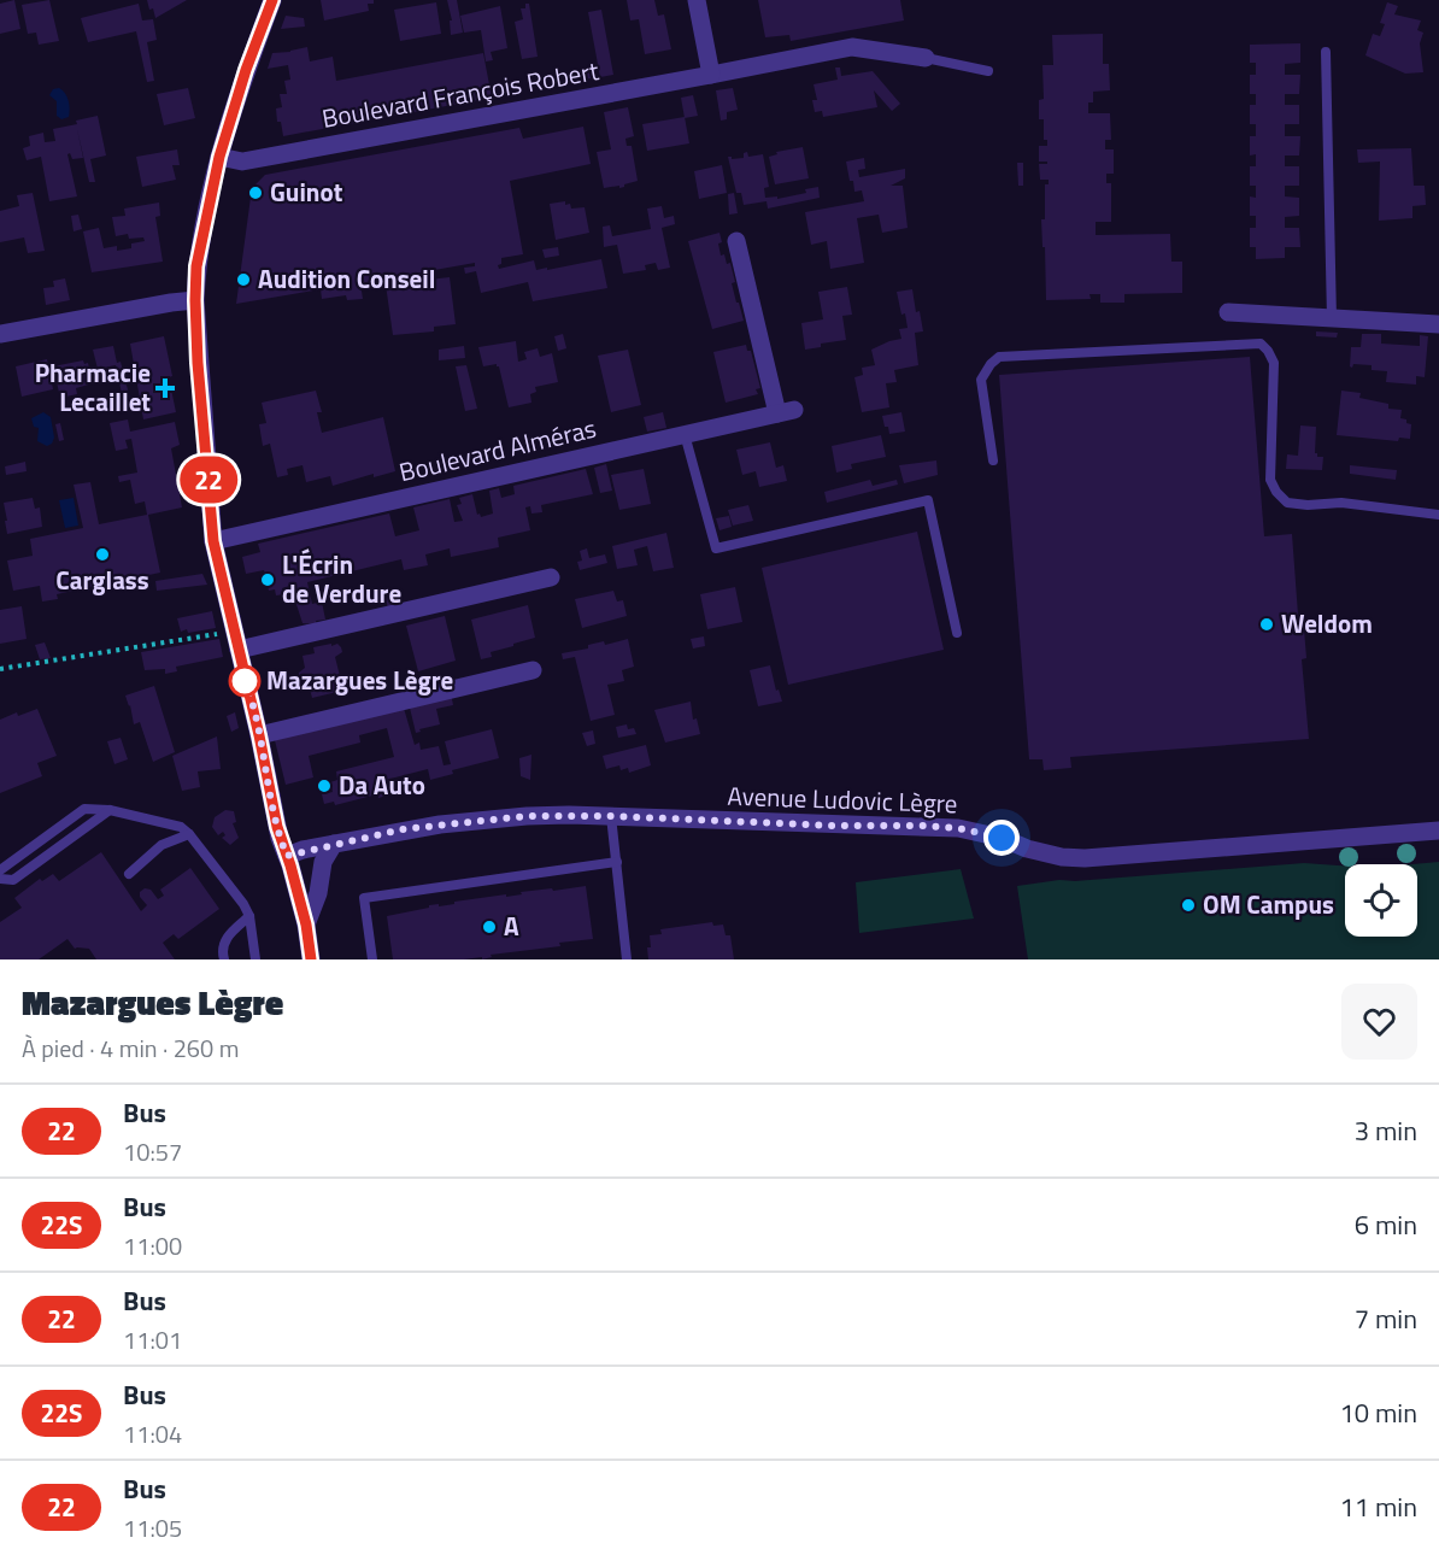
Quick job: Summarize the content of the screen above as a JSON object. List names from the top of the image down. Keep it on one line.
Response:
{"streets":{"street":["Boulevard François Robert","Boulevard Alméras","Avenue Ludovic Lègre"]},"places":{"other":["Guinot","Audition Conseil","Carglass","L'Écrin de Verdure","Weldom","Mazargues Lègre","Da Auto","OM Campus","A"],"health":["Pharmacie Lecaillet"]},"lines":["bus line 22"],"page":{"on_map":"22","heading":["Mazargues Lègre","À pied · 4 min · 260 m"],"list":[{"mark":"22","name":"Bus","note":"10:57","value":"3 min"},{"mark":"22S","name":"Bus","note":"11:00","value":"6 min"},{"mark":"22","name":"Bus","note":"11:01","value":"7 min"},{"mark":"22S","name":"Bus","note":"11:04","value":"10 min"},{"mark":"22","name":"Bus","note":"11:05","value":"11 min"}]}}
